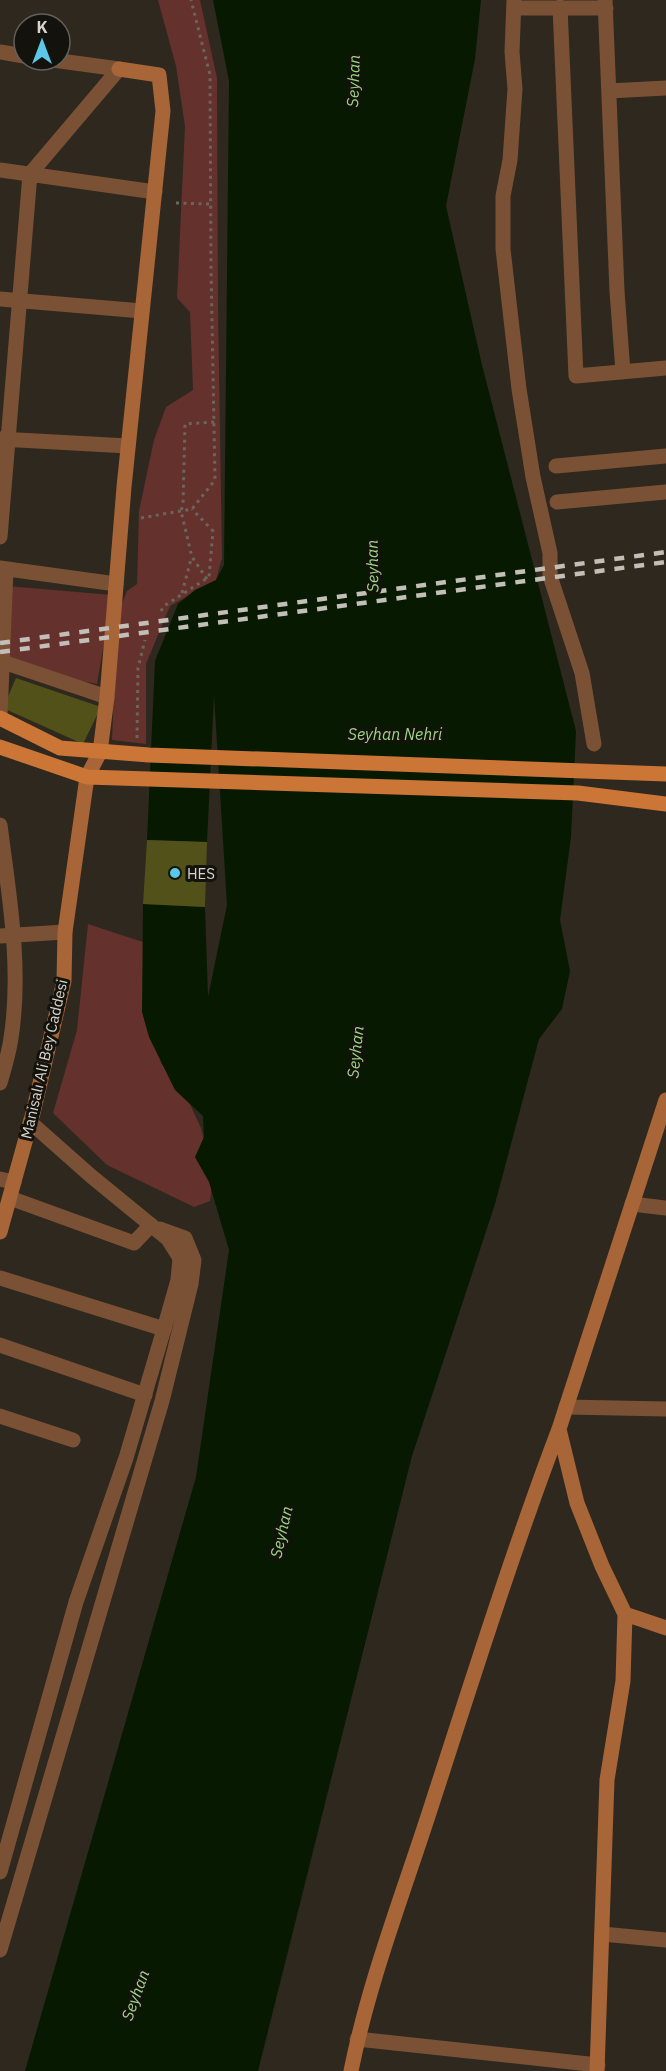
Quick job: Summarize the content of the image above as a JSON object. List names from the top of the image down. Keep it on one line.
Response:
{"streets":{"main road":["Manisalı Ali Bey Caddesi"]},"water":["Seyhan","Seyhan Nehri"],"places":["HES"],"north":"top"}
